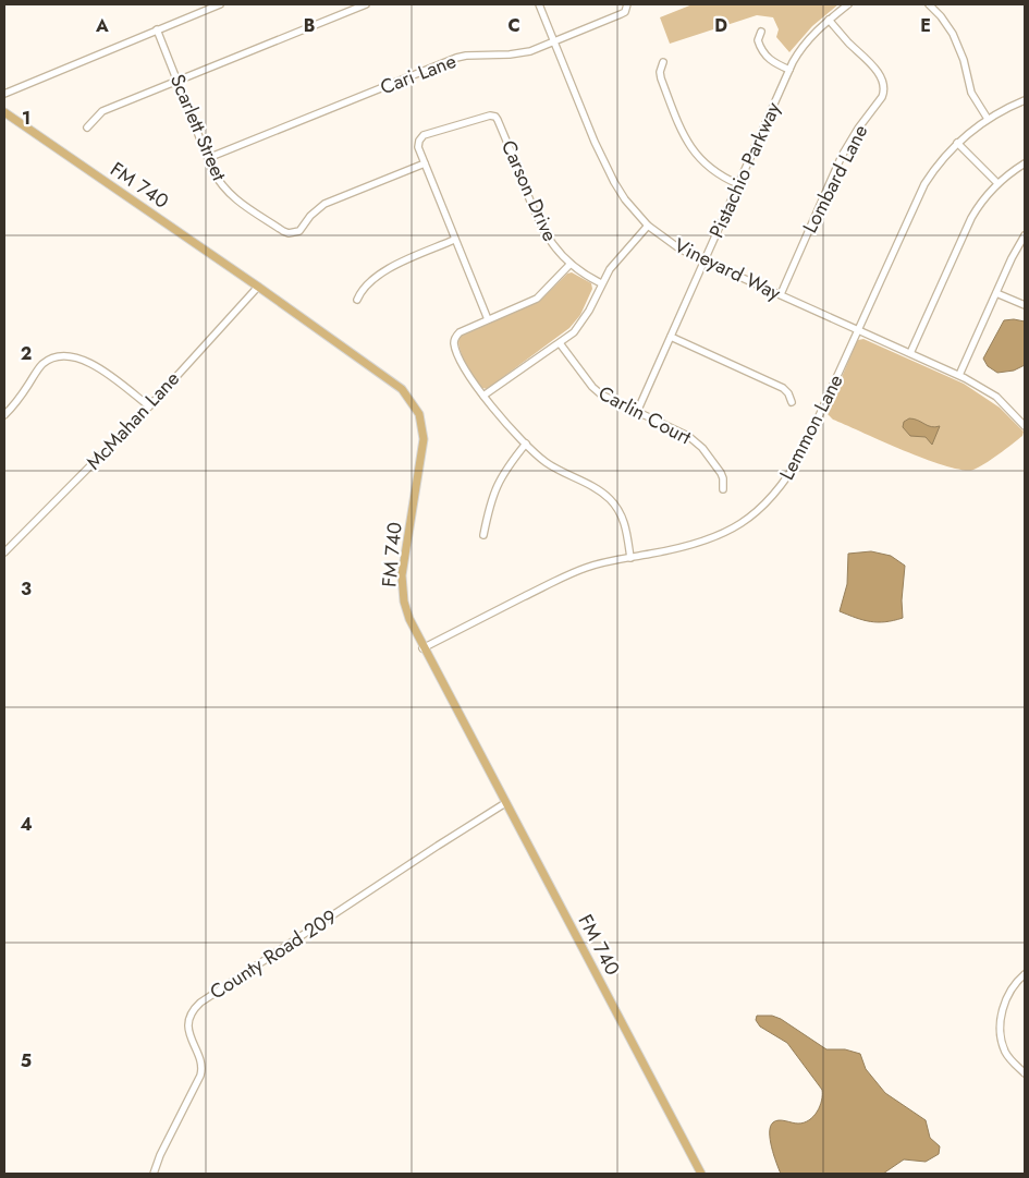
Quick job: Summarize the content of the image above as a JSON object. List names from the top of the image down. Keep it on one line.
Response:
{"streets":{"main road":["FM 740"],"street":["Cari Lane","Scarlett Street","Pistachio Parkway","Lombard Lane","Carson Drive","Vineyard Way","Carlin Court","McMahan Lane","Lemmon Lane","County Road 209"]},"crossings":[["Cari Lane","Scarlett Street"],["Cari Lane","Vineyard Way"],["Scarlett Street","Carson Drive"],["Pistachio Parkway","Lombard Lane"],["Pistachio Parkway","Vineyard Way"],["Pistachio Parkway","Carlin Court"],["Lombard Lane","Vineyard Way"],["FM 740","McMahan Lane"],["FM 740","Lemmon Lane"],["FM 740","County Road 209"],["Vineyard Way","Lemmon Lane"]],"grid":{"columns":["A","B","C","D","E"],"rows":["1","2","3","4","5"]}}
